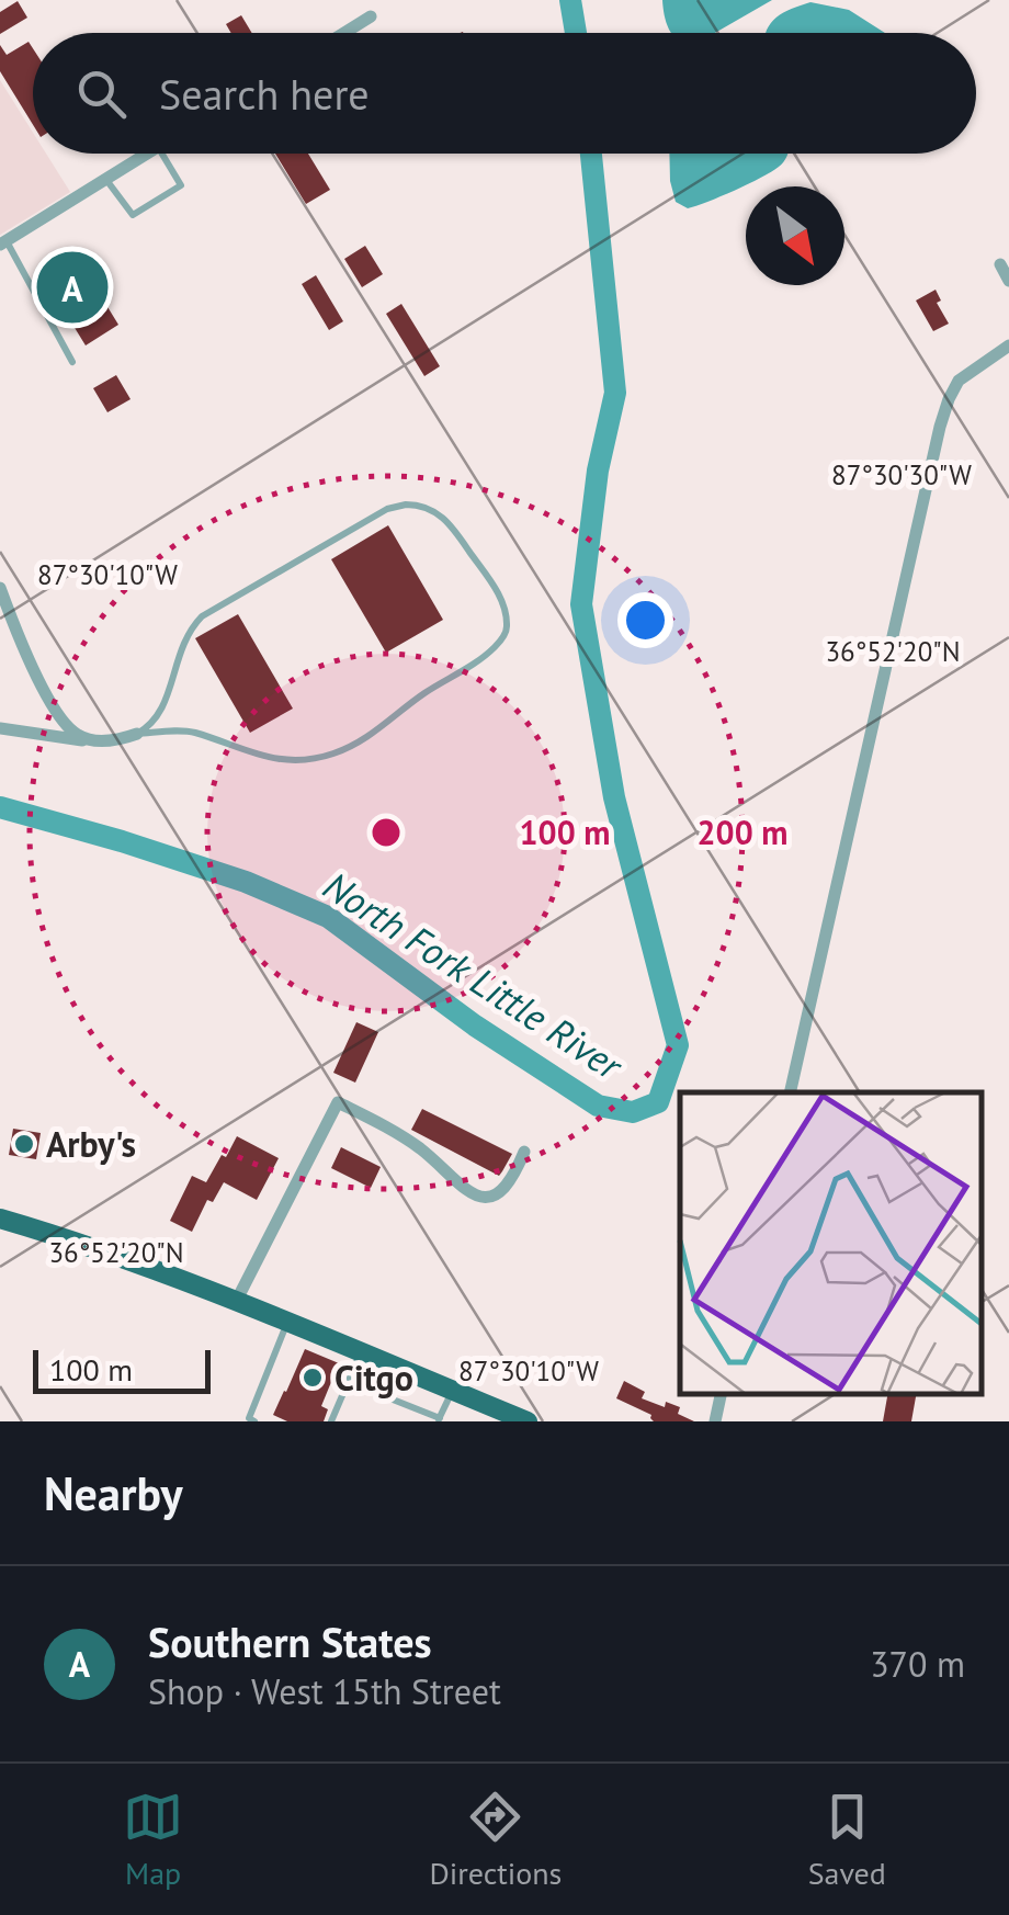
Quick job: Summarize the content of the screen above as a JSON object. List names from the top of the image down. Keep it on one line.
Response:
{"water":["North Fork Little River"],"places":["Arby's","Citgo"],"scale_bar":"100 m","north":"bottom right","page":{"search":"Search here","pins":"A","scale":"100 m","heading":"Nearby","list":[{"mark":"A","name":"Southern States","note":"Shop · West 15th Street","value":"370 m"}],"nav":["Map","Directions","Saved"]},"coordinates":["87°30'30\"W","87°30'10\"W","36°52'20\"N"],"rings":["100 m","200 m"]}
